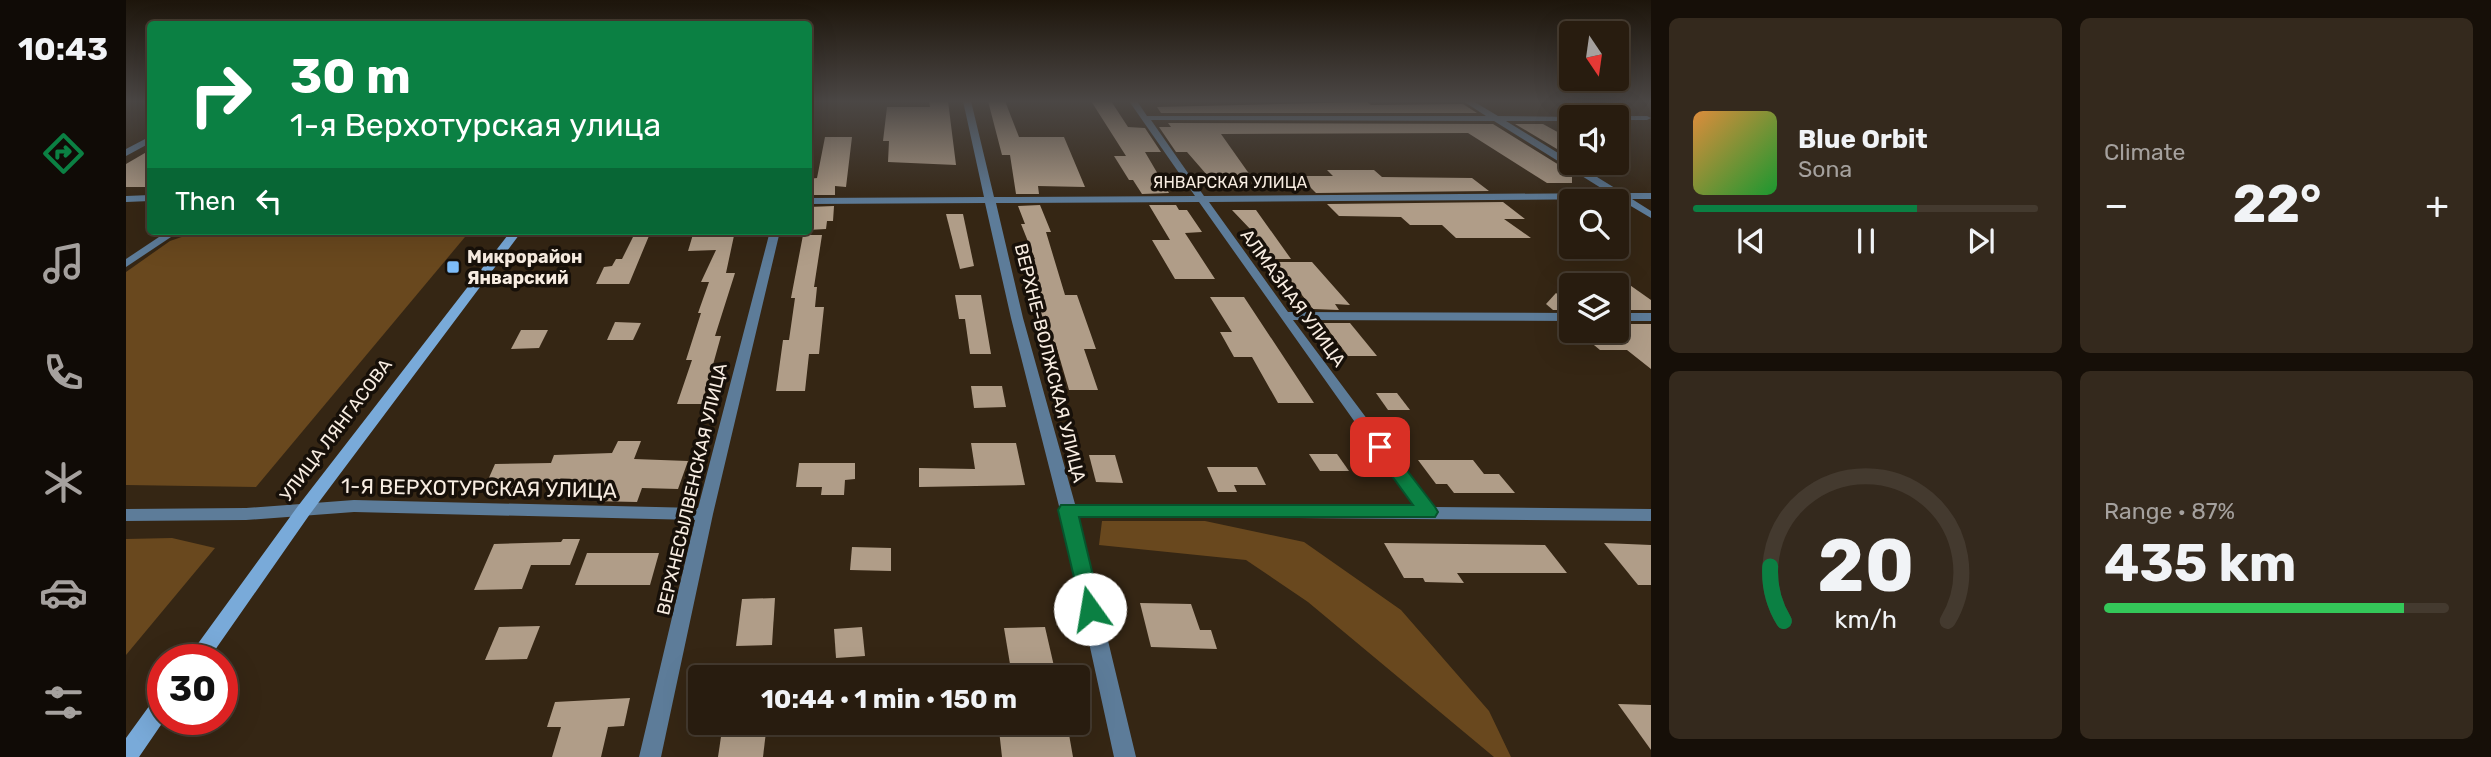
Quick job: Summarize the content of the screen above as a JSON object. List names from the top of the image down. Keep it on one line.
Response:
{"streets":{"main road":["УЛИЦА ЛЯНГАСОВА"],"street":["ЯНВАРСКАЯ УЛИЦА","АЛМАЗНАЯ УЛИЦА","ВЕРХНЕ-ВОЛЖСКАЯ УЛИЦА","1-Я ВЕРХОТУРСКАЯ УЛИЦА","ВЕРХНЕСЫЛВЕНСКАЯ УЛИЦА"]},"crossings":[["ЯНВАРСКАЯ УЛИЦА","АЛМАЗНАЯ УЛИЦА"],["ЯНВАРСКАЯ УЛИЦА","ВЕРХНЕ-ВОЛЖСКАЯ УЛИЦА"],["УЛИЦА ЛЯНГАСОВА","1-Я ВЕРХОТУРСКАЯ УЛИЦА"],["1-Я ВЕРХОТУРСКАЯ УЛИЦА","ВЕРХНЕСЫЛВЕНСКАЯ УЛИЦА"]],"places":{"transit":["Микрорайон Январский"]},"north":"bottom","page":{"tabs":"10:43","tile":["Climate",["Range · 87%","435 km"]],"turn":["30 m","1-я Верхотурская улица"],"song":["Blue Orbit","Sona"],"then":"Then","heat":["−","22°","+"],"limit":"30","trip":"10:44 · 1 min · 150 m","gauge":["20","km/h"]}}
